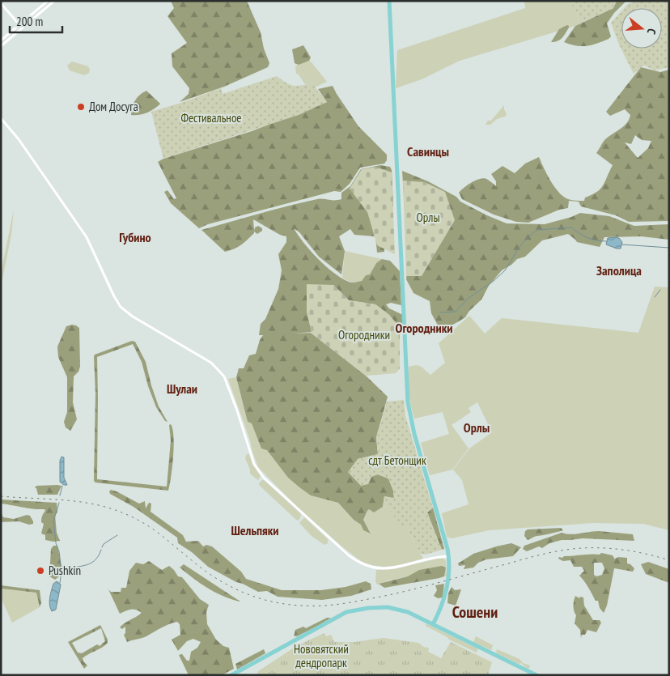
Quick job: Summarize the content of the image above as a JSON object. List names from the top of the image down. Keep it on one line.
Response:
{"districts":["Савинцы","Губино","Заполица","Огородники","Шулаи","Орлы","Шельпяки","Сошени"],"parks":["Фестивальное","Орлы","Огородники","сдт Бетонщик","Нововятский дендропарк"],"places":["Дом Досуга","Pushkin"],"scale_bar":"200 m","north":"right"}
